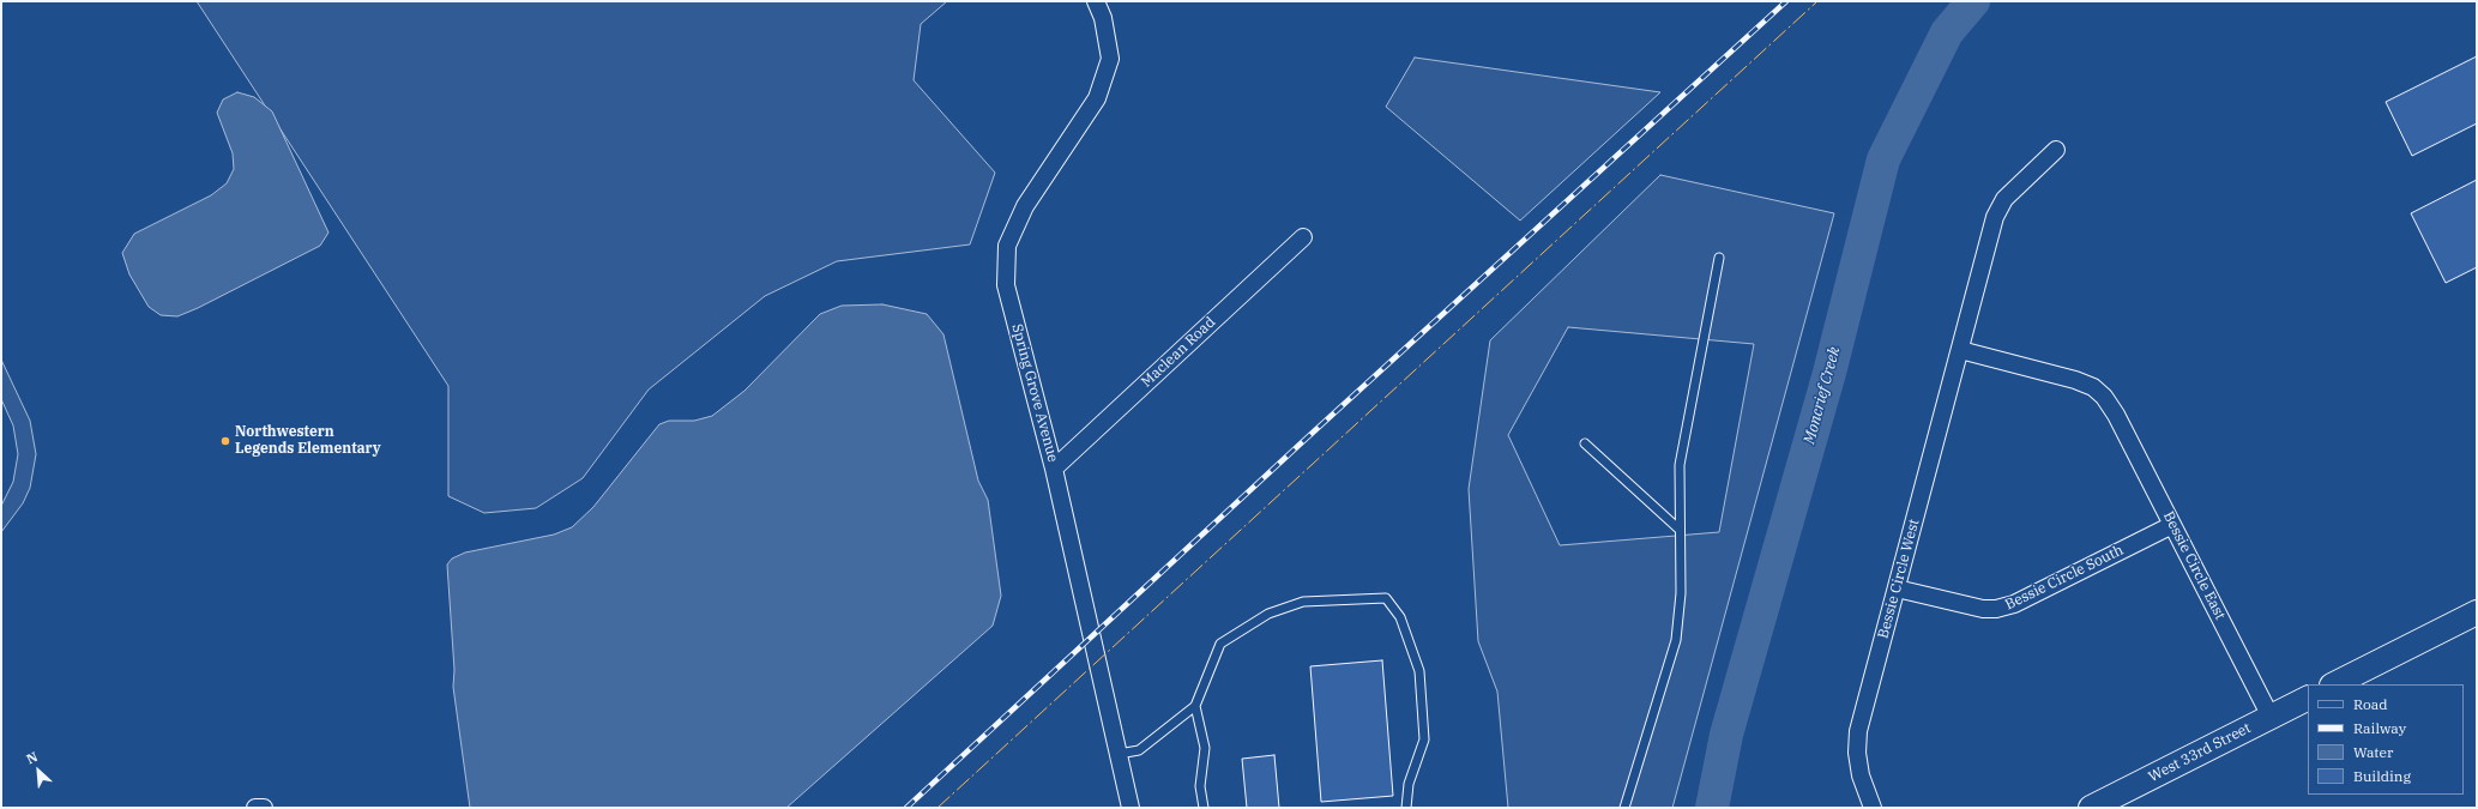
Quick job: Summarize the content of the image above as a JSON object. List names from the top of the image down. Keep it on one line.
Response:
{"streets":{"street":["Maclean Road","Spring Grove Avenue","Bessie Circle East","Bessie Circle South","Bessie Circle West","West 33rd Street"]},"crossings":[["Maclean Road","Spring Grove Avenue"],["Bessie Circle East","Bessie Circle South"],["Bessie Circle East","Bessie Circle West"],["Bessie Circle East","West 33rd Street"],["Bessie Circle South","Bessie Circle West"]],"water":["Moncrief Creek"],"places":["Northwestern Legends Elementary"],"legend":["Road","Railway","Water","Building"],"north":"top left"}
